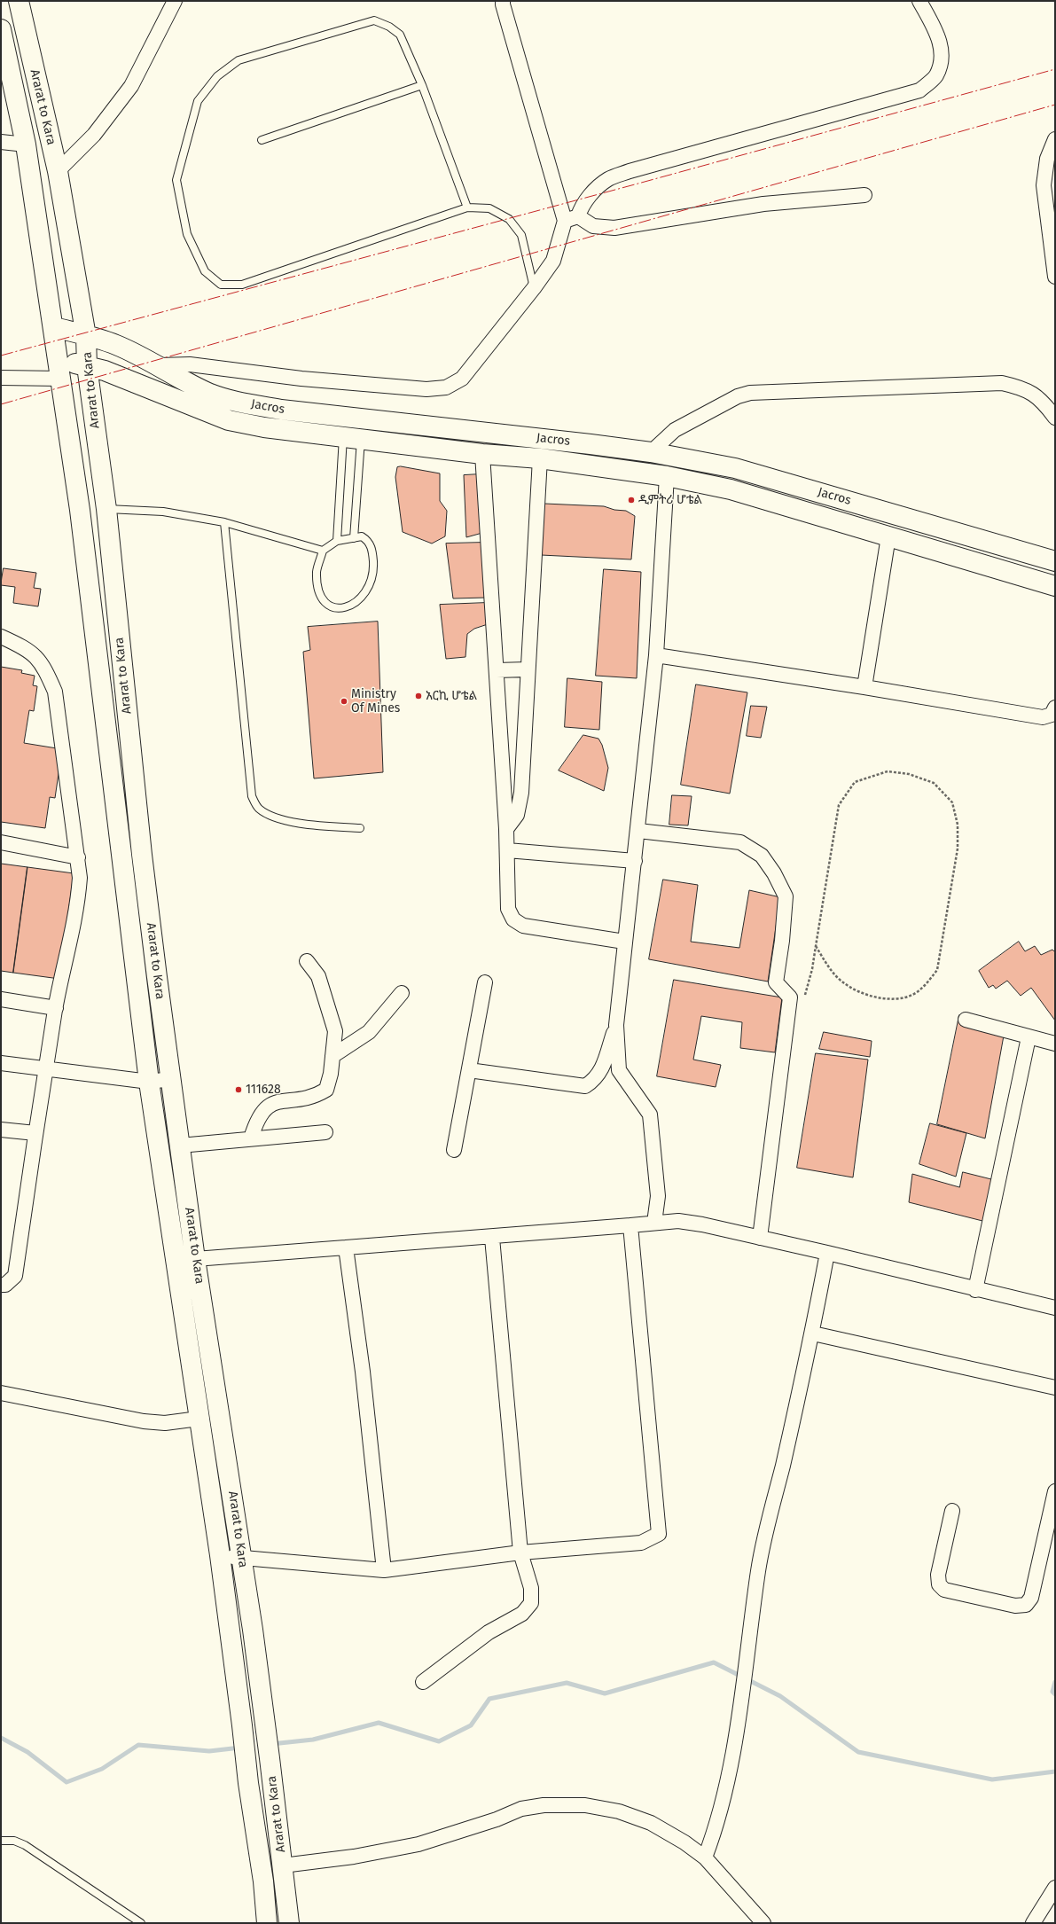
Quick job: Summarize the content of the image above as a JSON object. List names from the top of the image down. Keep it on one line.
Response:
{"streets":{"main road":["Ararat to Kara","Jacros"]},"crossings":[["Ararat to Kara","Jacros"]],"places":["ዲምትሪ ሆቴል","አርኪ ሆቴል","Ministry Of Mines","111628"]}
